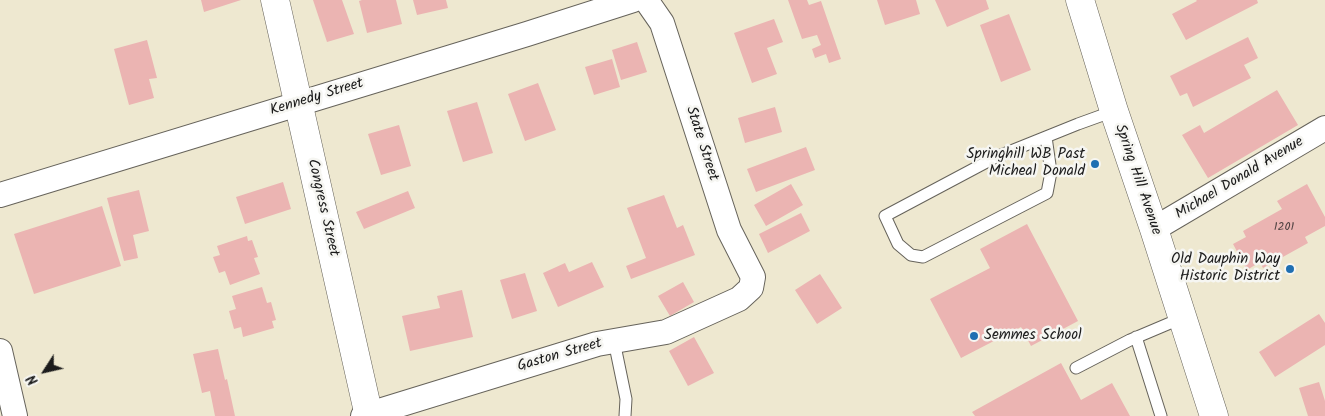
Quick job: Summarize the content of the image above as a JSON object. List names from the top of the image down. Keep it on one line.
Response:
{"streets":{"main road":["Spring Hill Avenue","Congress Street"],"street":["Kennedy Street","State Street","Michael Donald Avenue","Gaston Street"]},"crossings":[["Kennedy Street","Congress Street"],["State Street","Gaston Street"],["Michael Donald Avenue","Spring Hill Avenue"],["Congress Street","Gaston Street"]],"places":["Springhill WB Past Micheal Donald","Old Dauphin Way Historic District","Semmes School"],"house_numbers":["1201"],"north":"bottom left"}
